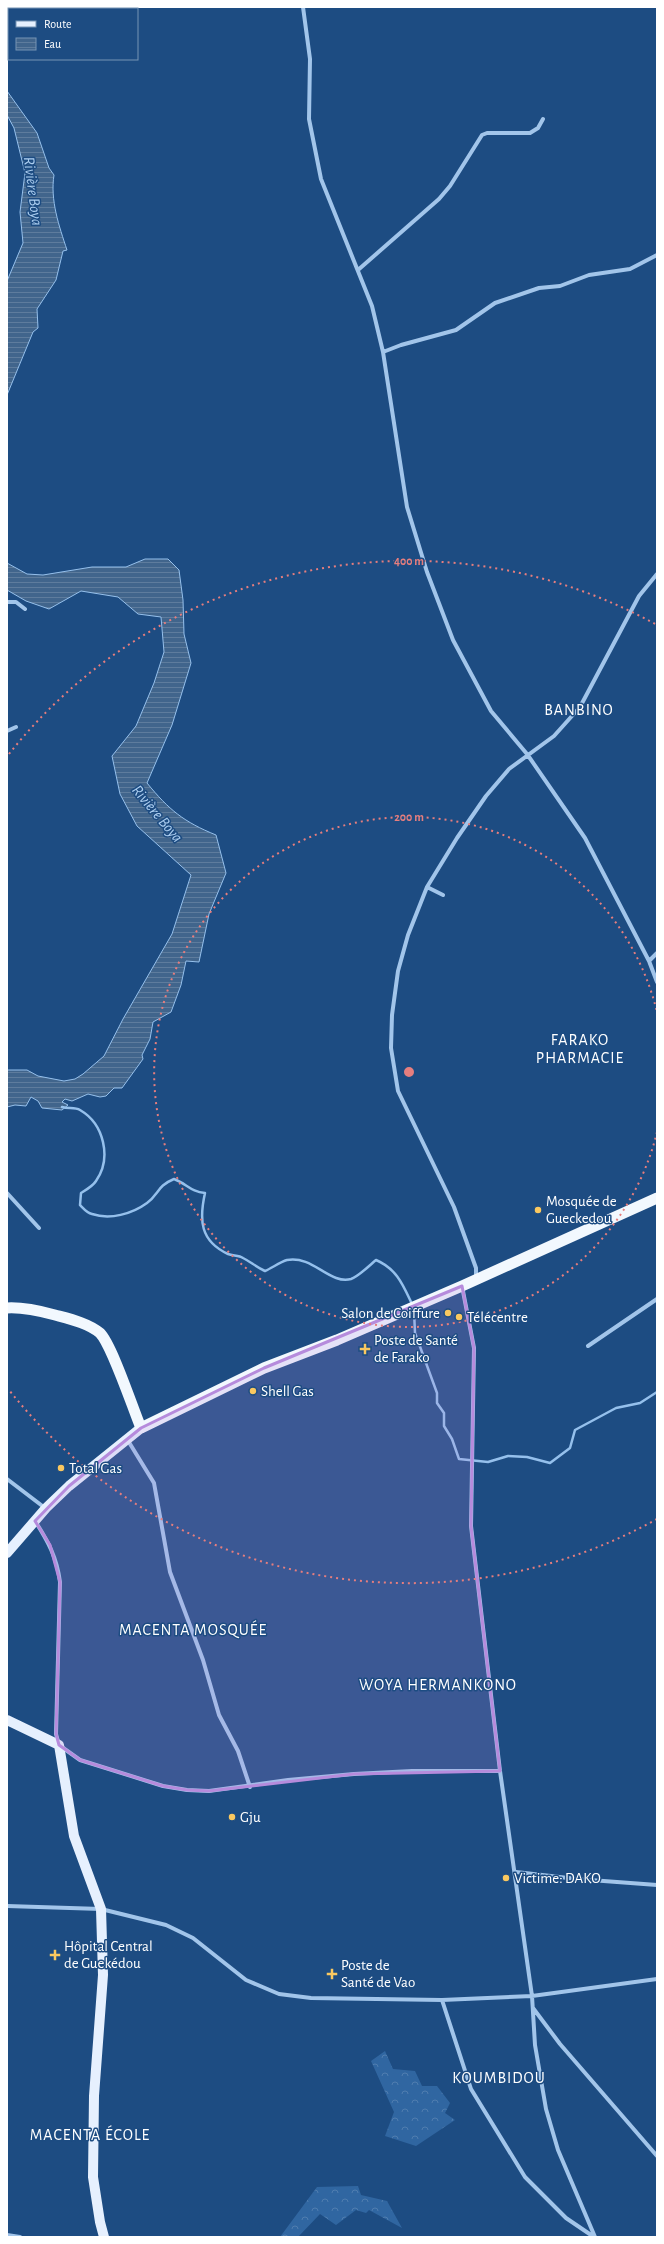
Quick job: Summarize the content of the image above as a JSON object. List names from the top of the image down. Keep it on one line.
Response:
{"districts":["BANBINO","FARAKO PHARMACIE","MACENTA MOSQUÉE","WOYA HERMANKONO","KOUMBIDOU","MACENTA ÉCOLE"],"water":["Rivière Boya"],"places":{"other":["Mosquée de Gueckedou","Salon de Coiffure","Télécentre","Shell Gas","Total Gas","Gju","Victime: DAKO"],"health":["Poste de Santé de Farako","Hôpital Central de Guekédou","Poste de Santé de Vao"]},"legend":["Route","Eau"],"rings":["400 m","200 m"]}
